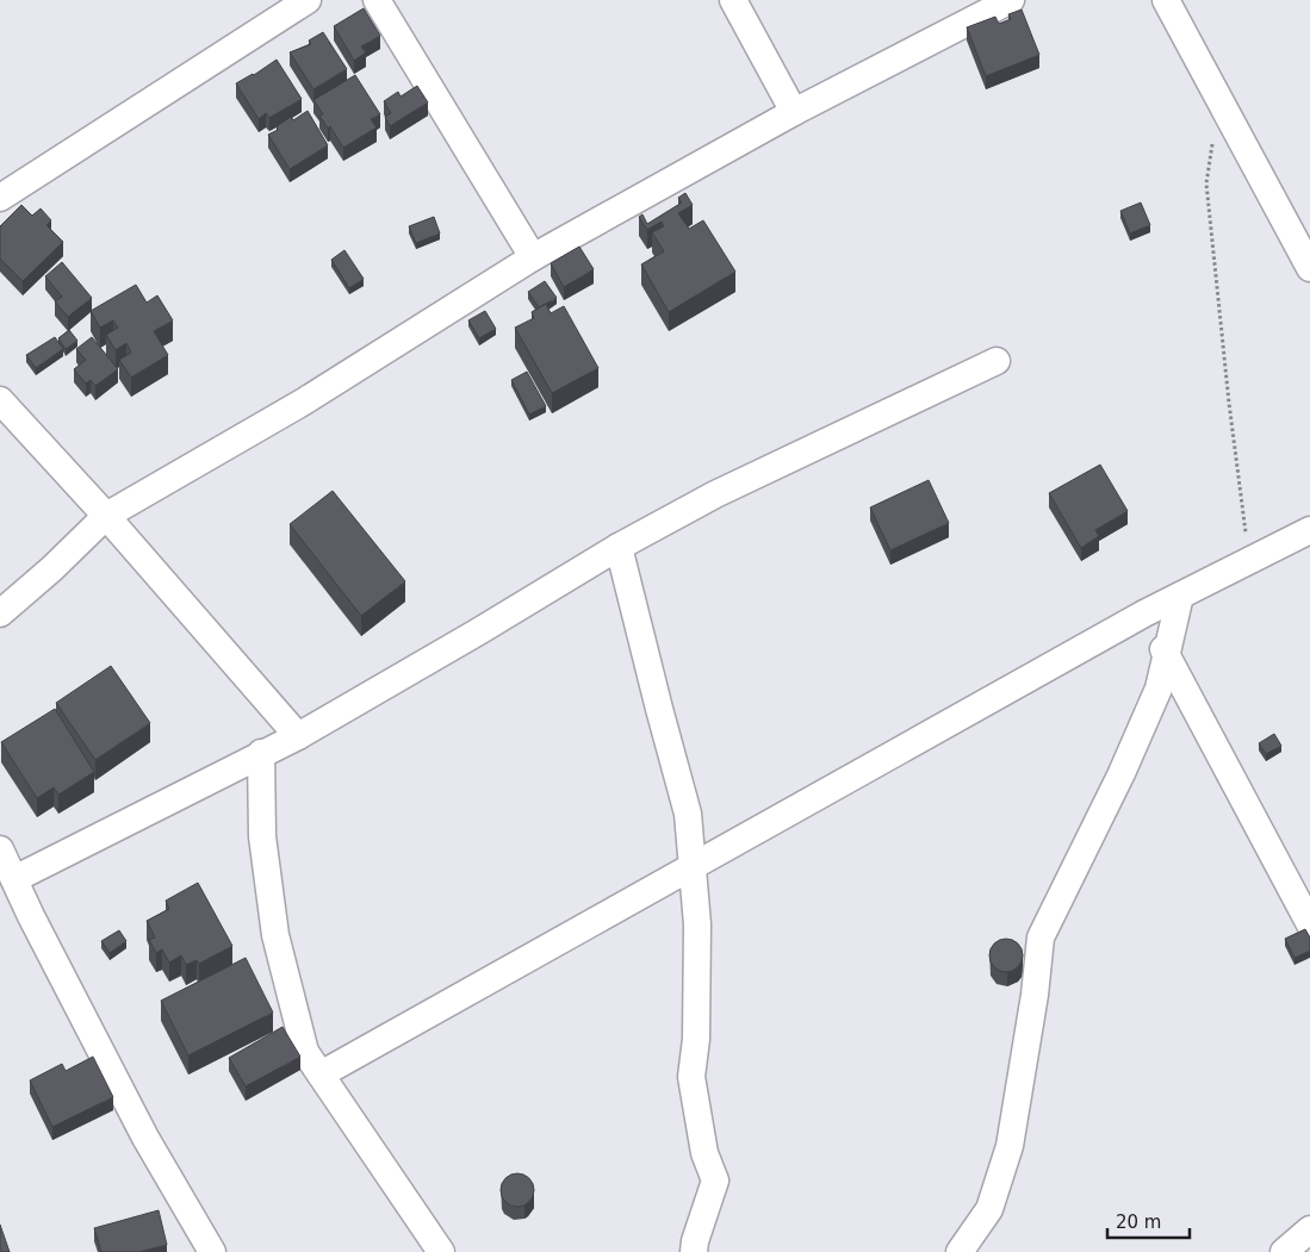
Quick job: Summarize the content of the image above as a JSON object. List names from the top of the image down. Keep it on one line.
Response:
{"scale_bar":"20 m"}
